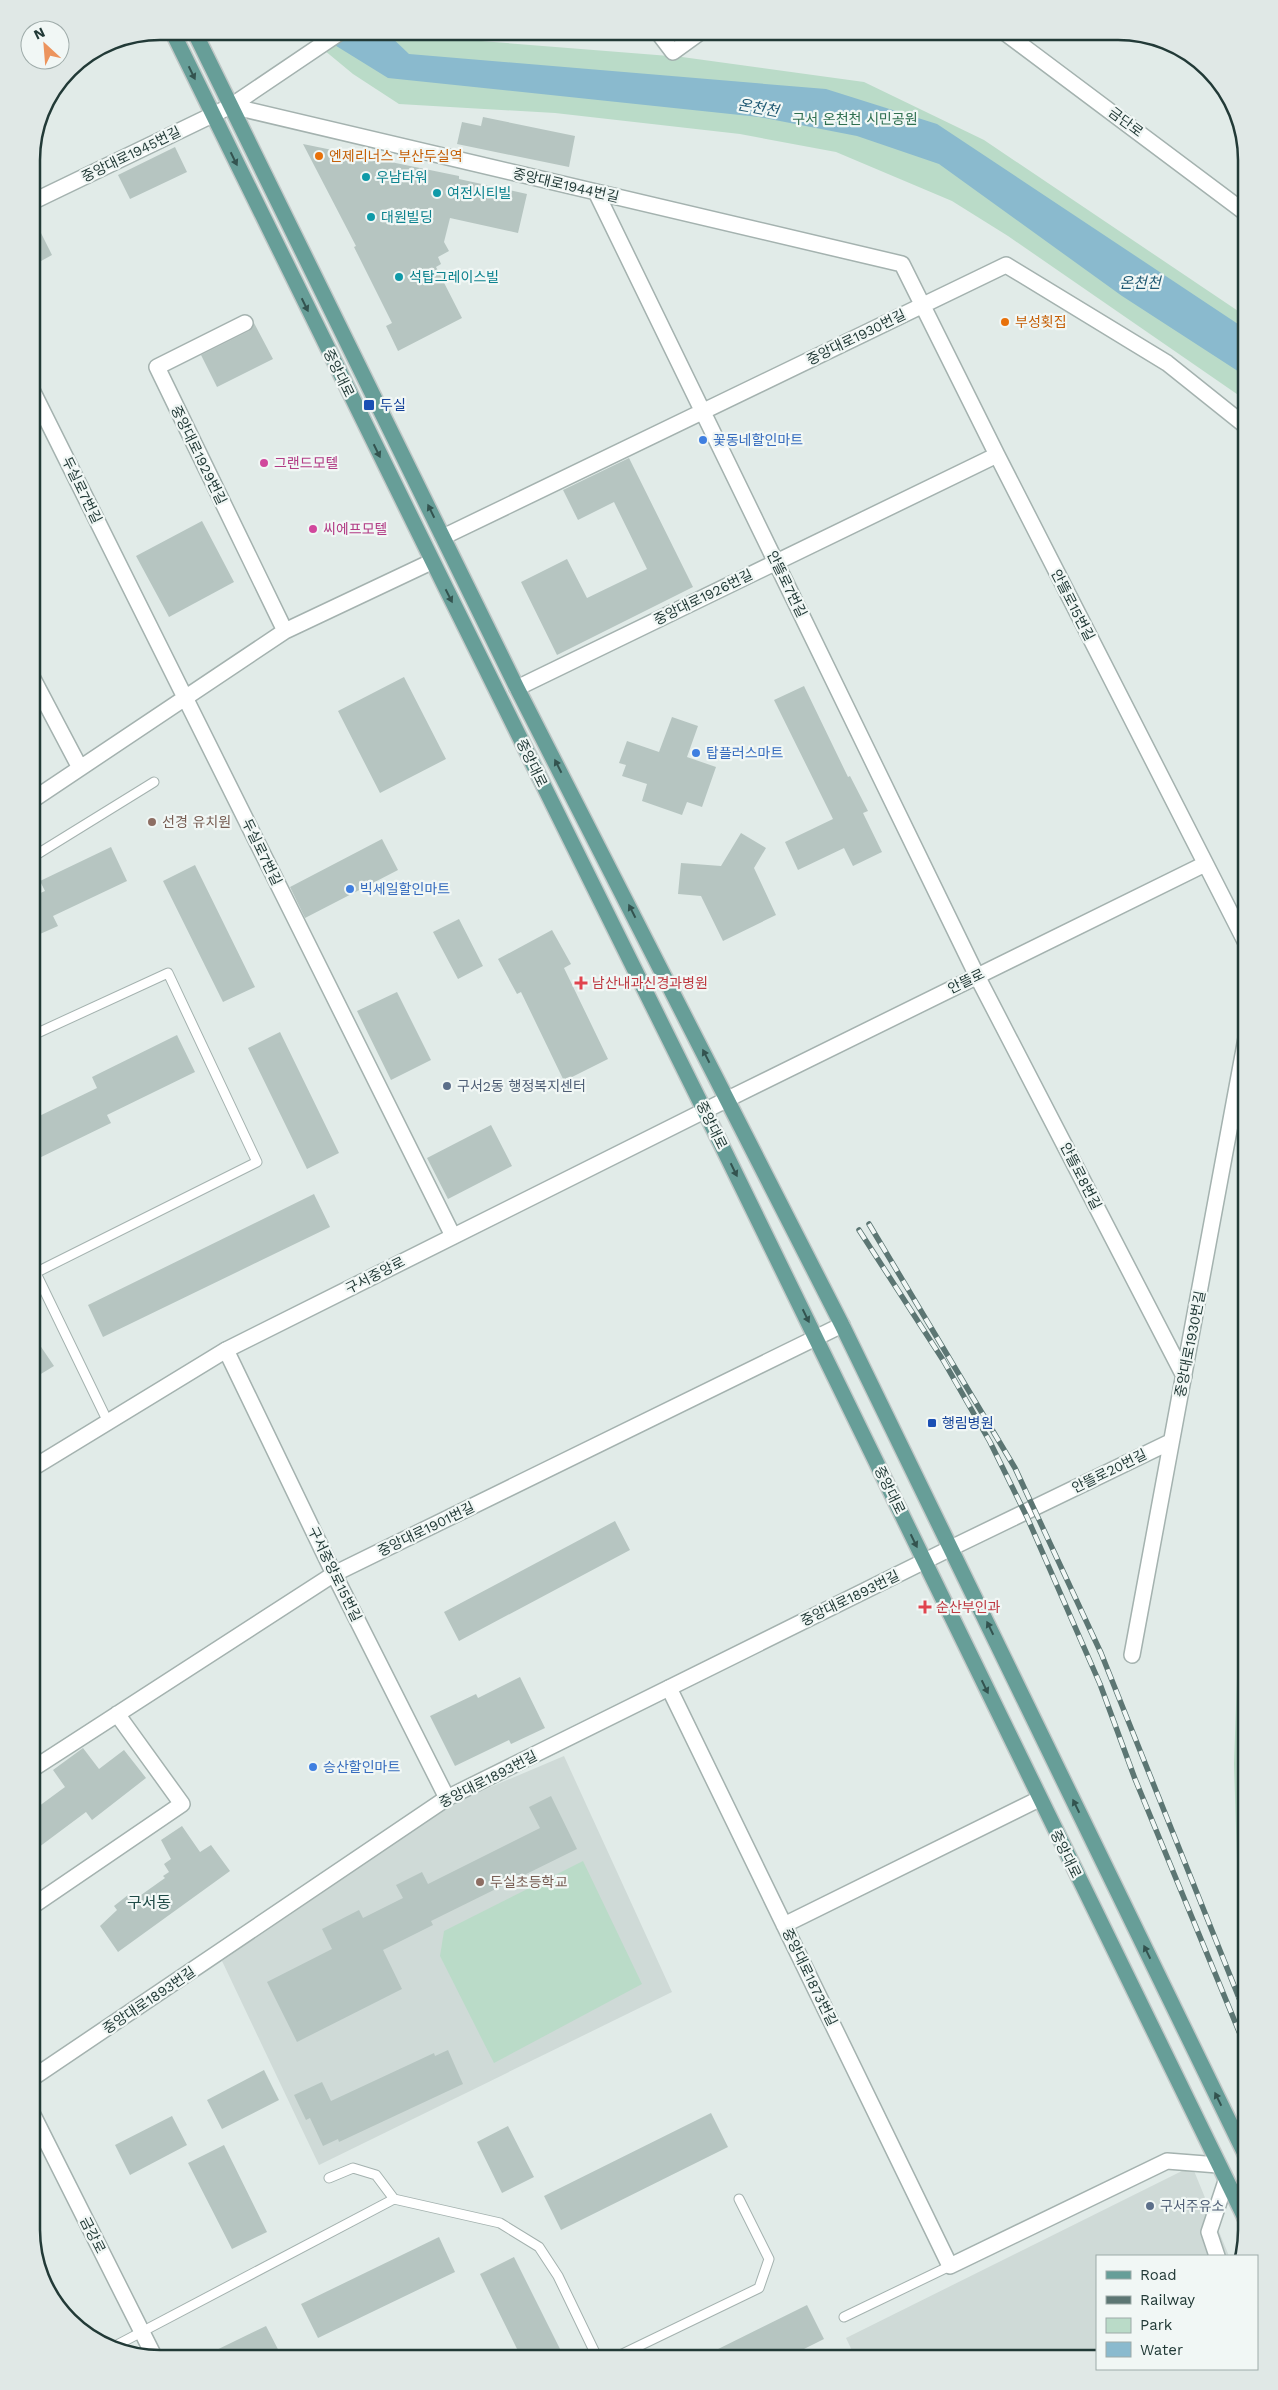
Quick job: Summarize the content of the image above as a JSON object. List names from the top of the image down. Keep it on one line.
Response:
{"streets":{"main road":["중앙대로"],"street":["금단로","중앙대로1945번길","중앙대로1944번길","중앙대로1930번길","중앙대로1929번길","두실로7번길","안뜰로7번길","중앙대로1926번길","안뜰로15번길","안뜰로","안뜰로8번길","구서중앙로","안뜰로20번길","중앙대로1901번길","구서중앙로15번길","중앙대로1893번길","중앙대로1873번길","금강로"]},"crossings":[["중앙대로1945번길","중앙대로1944번길"],["중앙대로1945번길","중앙대로"],["중앙대로1944번길","중앙대로"],["중앙대로1944번길","안뜰로7번길"],["중앙대로1944번길","안뜰로15번길"],["중앙대로1930번길","중앙대로"],["중앙대로1930번길","안뜰로7번길"],["중앙대로1930번길","안뜰로15번길"],["중앙대로1930번길","안뜰로8번길"],["중앙대로1930번길","안뜰로20번길"],["중앙대로","중앙대로1926번길"],["중앙대로","안뜰로"],["중앙대로","구서중앙로"],["중앙대로","안뜰로20번길"],["중앙대로","중앙대로1901번길"],["중앙대로","중앙대로1893번길"],["두실로7번길","구서중앙로"],["안뜰로7번길","중앙대로1926번길"],["안뜰로7번길","안뜰로"],["안뜰로7번길","안뜰로8번길"],["중앙대로1926번길","안뜰로15번길"],["안뜰로15번길","안뜰로"],["안뜰로","안뜰로8번길"],["안뜰로","구서중앙로"],["구서중앙로","구서중앙로15번길"],["안뜰로20번길","중앙대로1893번길"],["중앙대로1901번길","구서중앙로15번길"],["구서중앙로15번길","중앙대로1893번길"],["중앙대로1893번길","중앙대로1873번길"]],"districts":["구서동"],"water":["온천천"],"parks":["구서 온천천 시민공원"],"places":{"other":["엔제리너스 부산두실역","우남타워","여전시티빌","대원빌딩","석탑그레이스빌","부성횟집","꽃동네할인마트","그랜드모텔","씨에프모텔","탑플러스마트","선경 유치원","빅세일할인마트","구서2동 행정복지센터","승산할인마트","두실초등학교","구서주유소"],"transit":["두실","행림병원"],"health":["남산내과신경과병원","순산부인과"]},"legend":["Road","Railway","Park","Water"],"north":"top left"}
